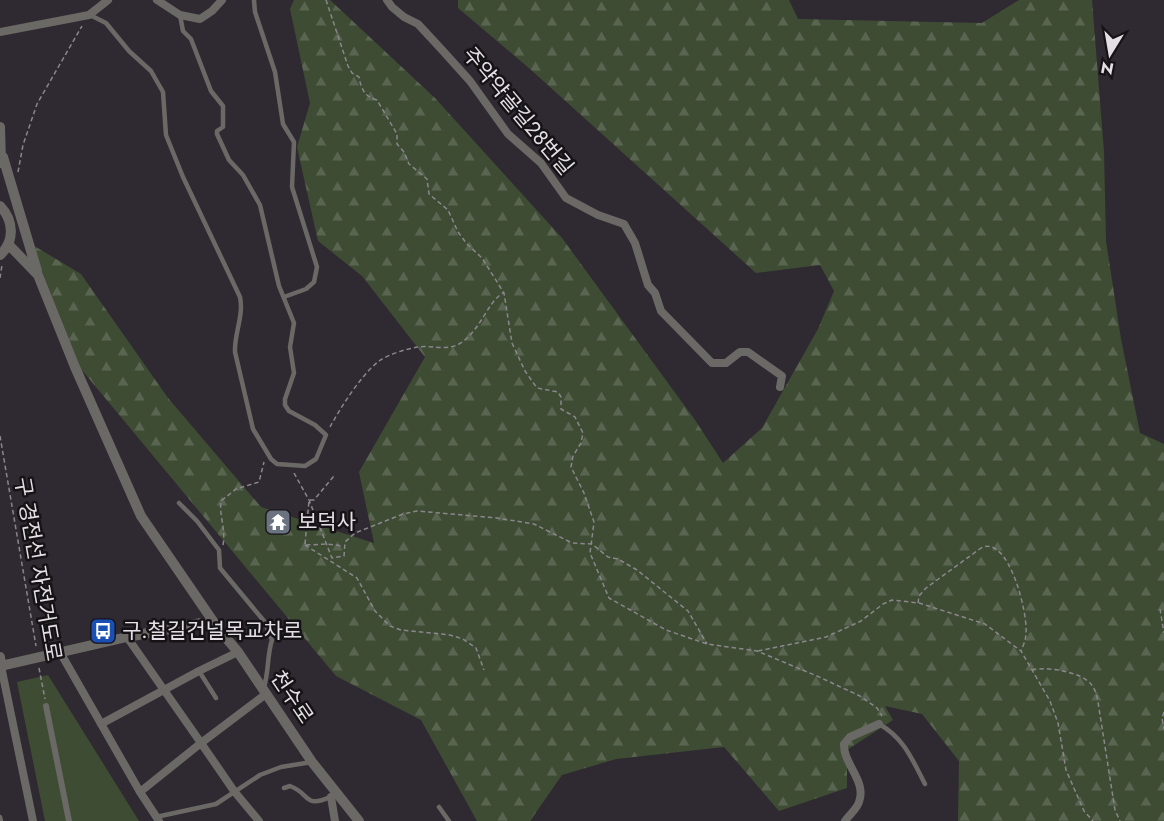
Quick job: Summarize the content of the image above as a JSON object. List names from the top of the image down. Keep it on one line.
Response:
{"streets":{"street":["주약약골길28번길","천수로"],"path":["구 경전선 자전거도로"]},"places":{"temple":["보덕사"],"bus stop":["구.철길건널목교차로"]},"north":"bottom"}
